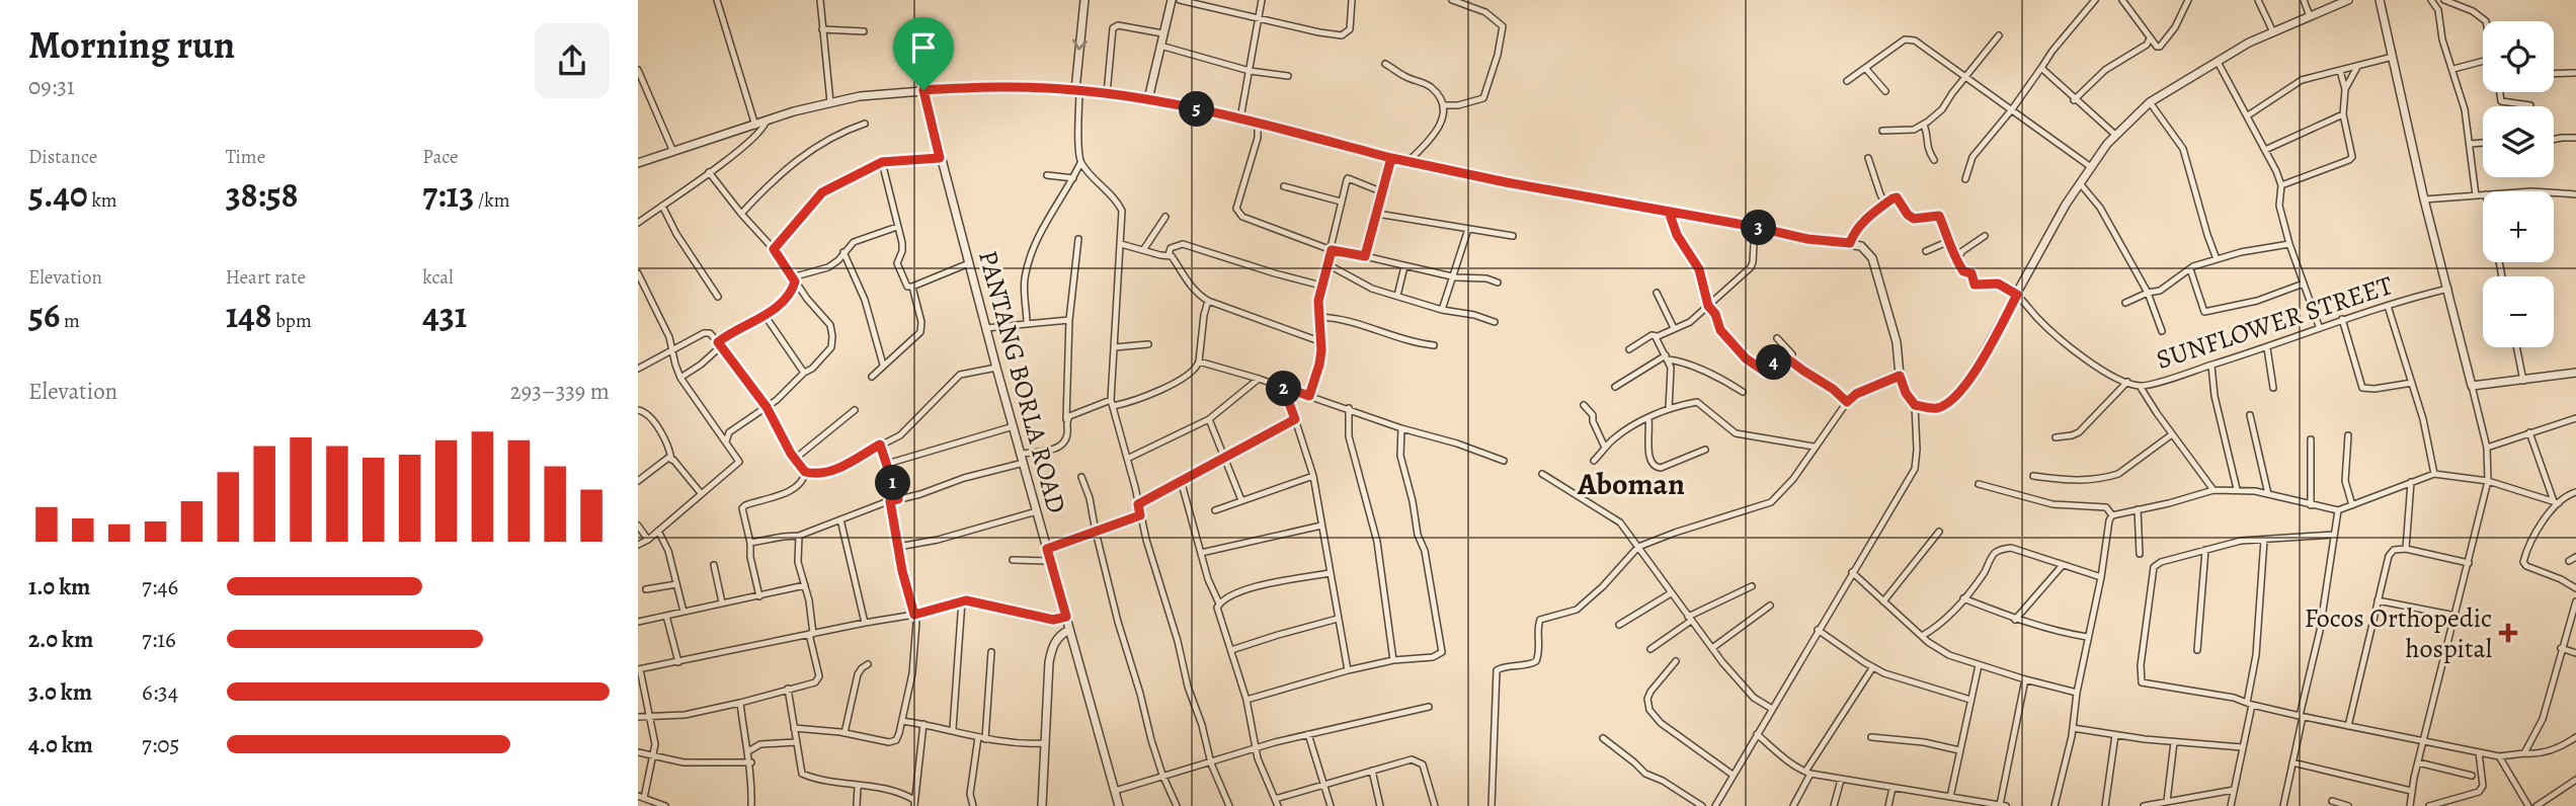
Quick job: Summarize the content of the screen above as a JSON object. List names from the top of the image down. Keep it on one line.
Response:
{"streets":{"street":["SUNFLOWER STREET","PANTANG BORLA ROAD"]},"districts":["Aboman"],"places":{"health":["Focos Orthopedic hospital"]},"page":{"heading":["Morning run","09:31"],"map_buttons":["+","−"],"pins":["5","3","4","2","1"],"stats":[["Distance","5.40 km"],["Time","38:58"],["Pace","7:13 /km"],["Elevation","56 m"],["Heart rate","148 bpm"],["kcal","431"]],"chart":["Elevation","293–339 m"],"list":[{"name":"1.0 km","note":"7:46"},{"name":"2.0 km","note":"7:16"},{"name":"3.0 km","note":"6:34"},{"name":"4.0 km","note":"7:05"}]}}
